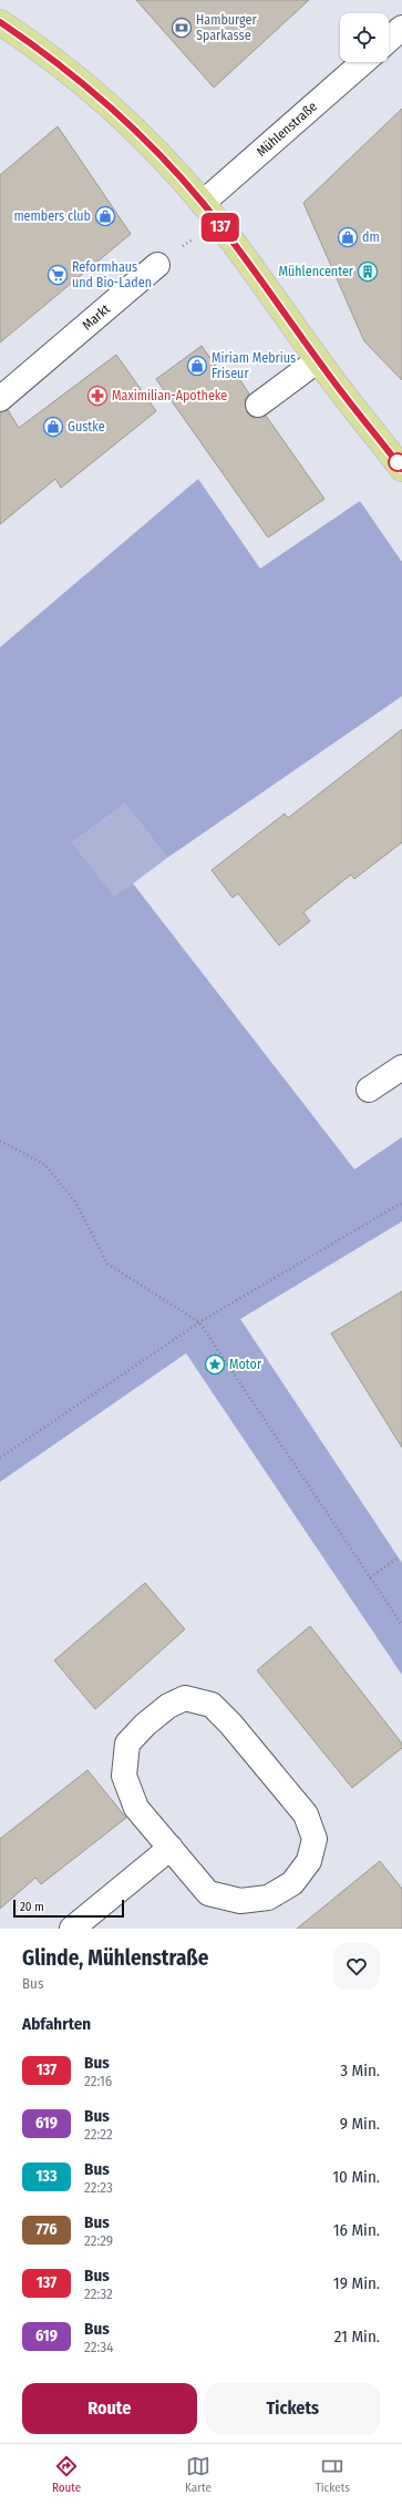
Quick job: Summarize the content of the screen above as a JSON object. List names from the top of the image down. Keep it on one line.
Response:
{"streets":{"street":["Mühlenstraße","Markt"]},"places":{"bank":["Hamburger Sparkasse"],"shop":["members club","dm","Miriam Mebrius Friseur","Gustke"],"building":["Mühlencenter"],"supermarket":["Reformhaus und Bio-Laden"],"pharmacy":["Maximilian-Apotheke"],"place":["Motor"]},"lines":["bus line 137"],"scale_bar":"20 m","page":{"on_map":"137","scale":"20 m","heading":[["Glinde, Mühlenstraße","Bus"],"Abfahrten"],"list":[{"mark":"137","name":"Bus","note":"22:16","value":"3 Min."},{"mark":"619","name":"Bus","note":"22:22","value":"9 Min."},{"mark":"133","name":"Bus","note":"22:23","value":"10 Min."},{"mark":"776","name":"Bus","note":"22:29","value":"16 Min."},{"mark":"137","name":"Bus","note":"22:32","value":"19 Min."},{"mark":"619","name":"Bus","note":"22:34","value":"21 Min."}],"buttons":["Route","Tickets"],"tabs":["Route","Karte","Tickets"]}}
